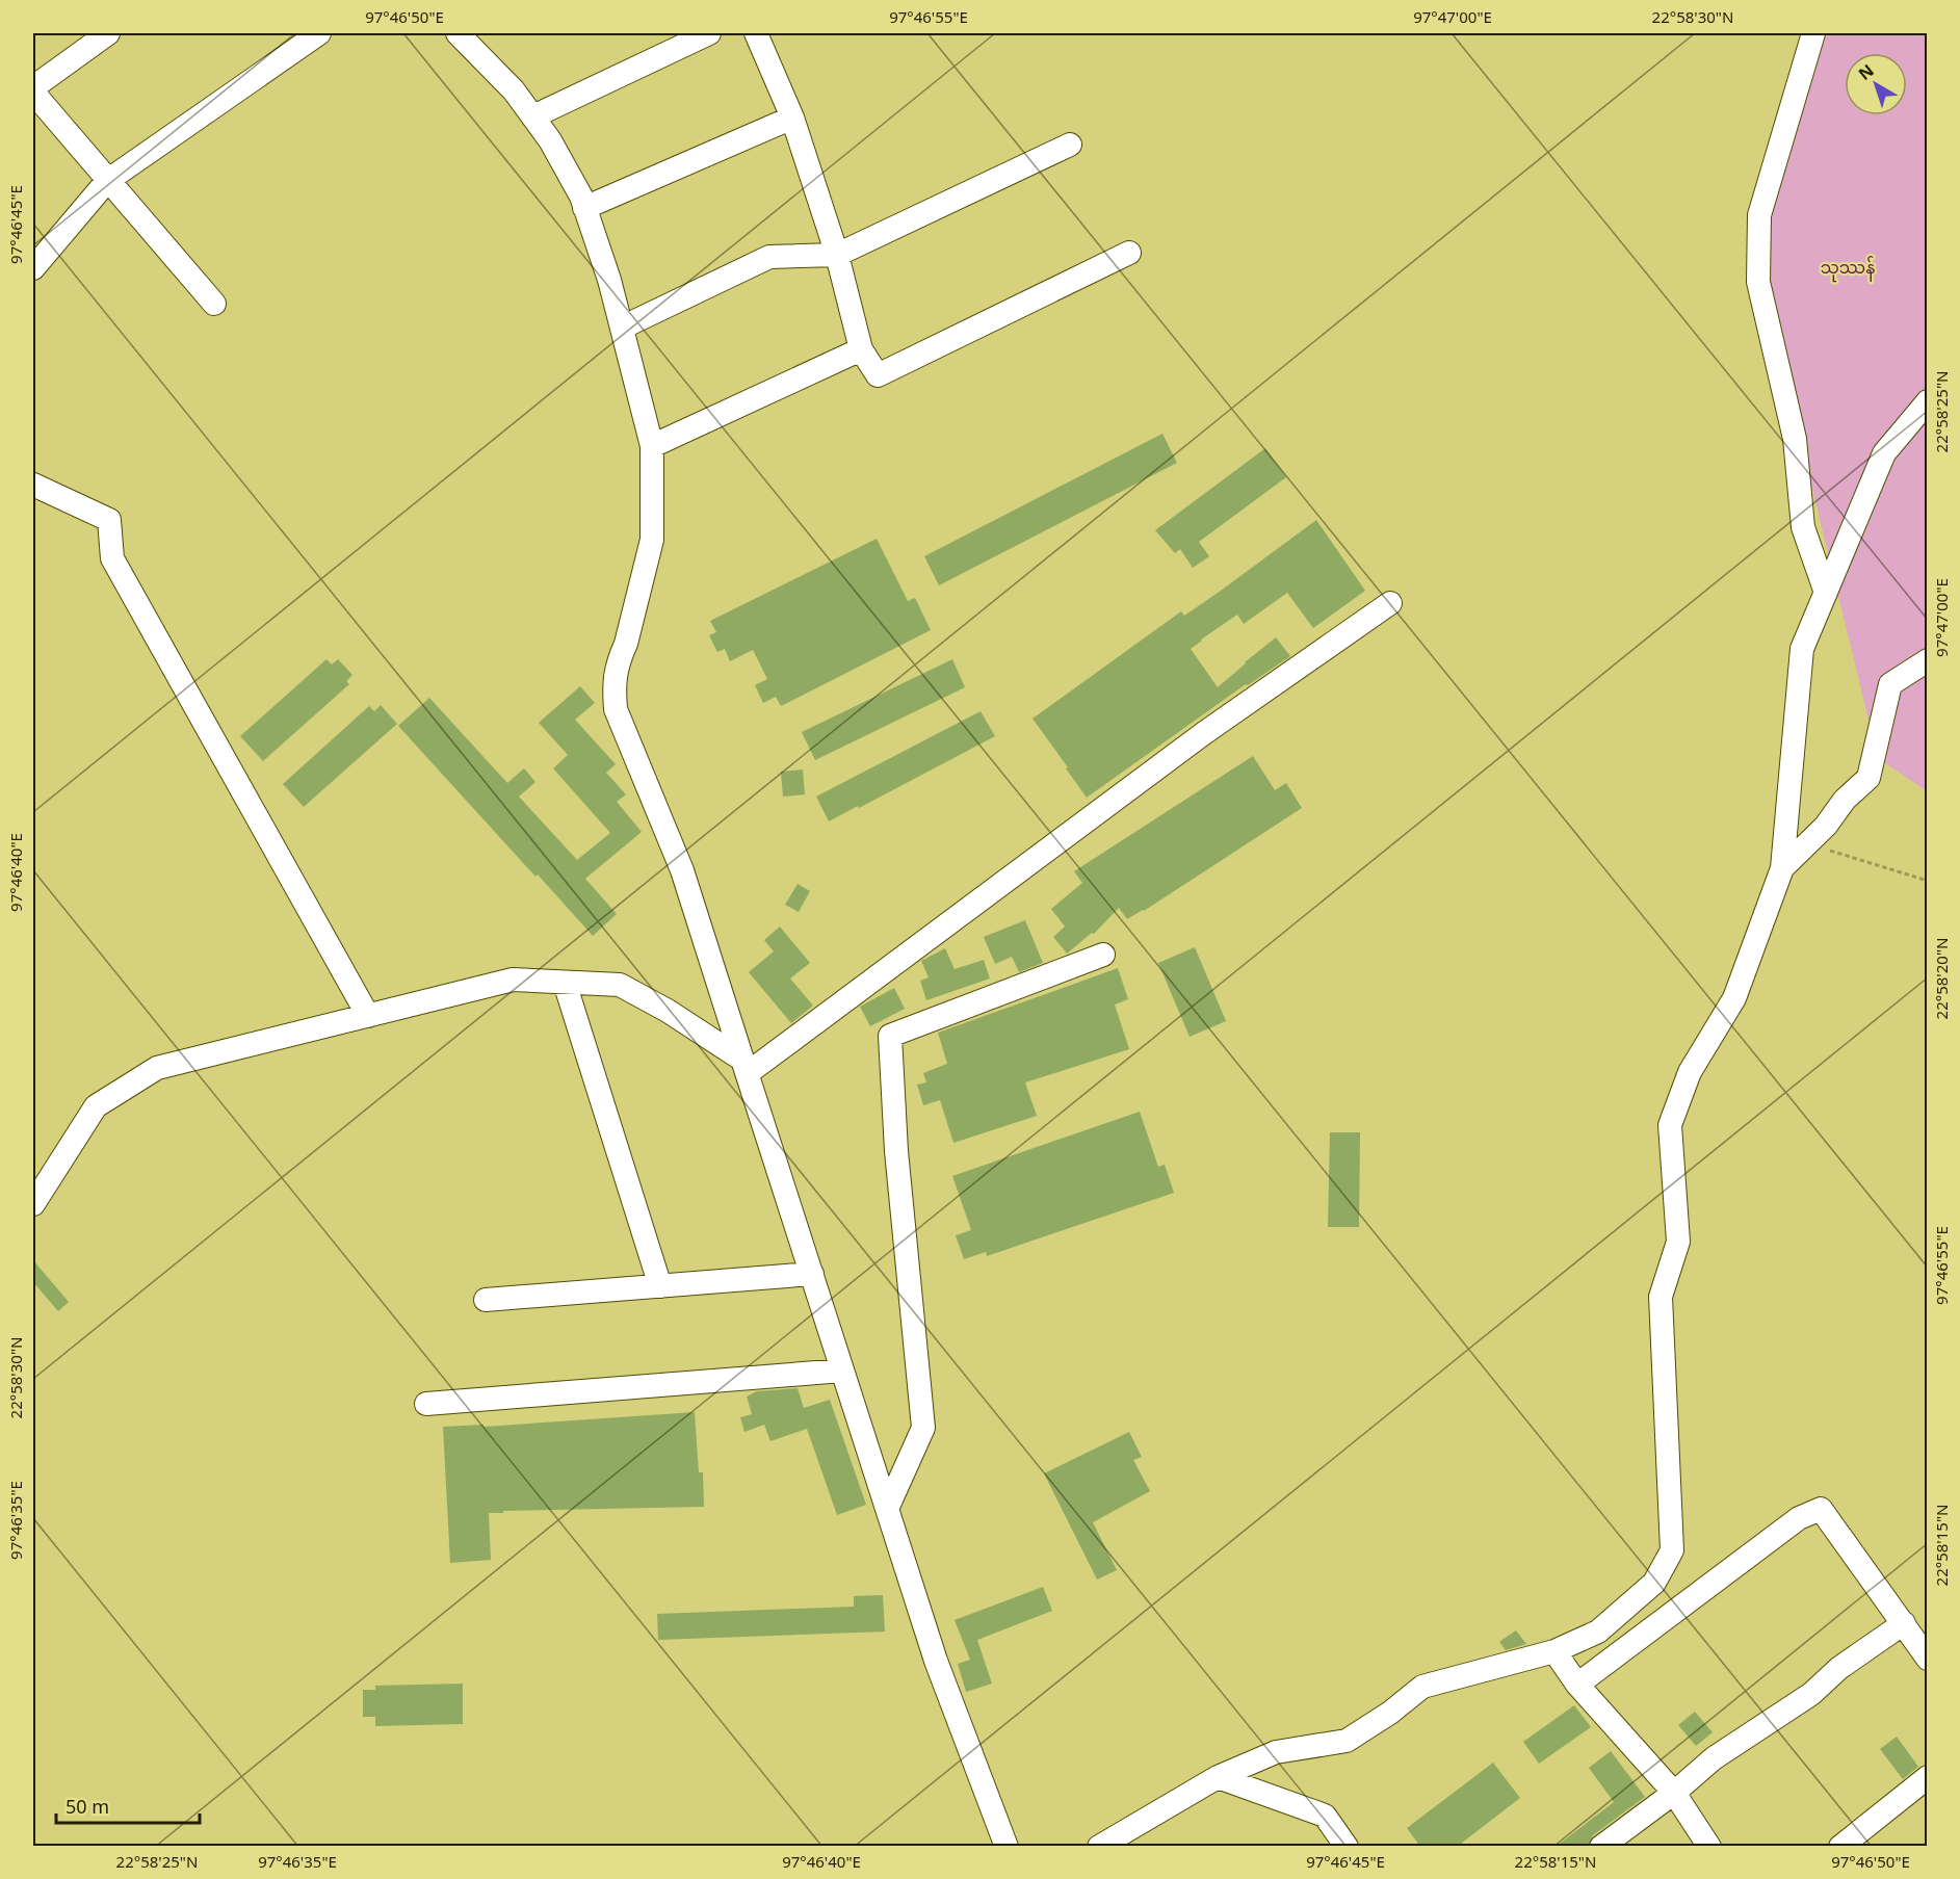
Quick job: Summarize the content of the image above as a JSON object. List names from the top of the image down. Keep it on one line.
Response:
{"parks":["သုဿန်"],"scale_bar":"50 m","north":"top left","coordinates":["97°46'50\"E","97°46'55\"E","97°47'00\"E","22°58'30\"N","97°46'45\"E","22°58'25\"N","97°46'40\"E","22°58'20\"N","97°46'35\"E","22°58'15\"N"]}
